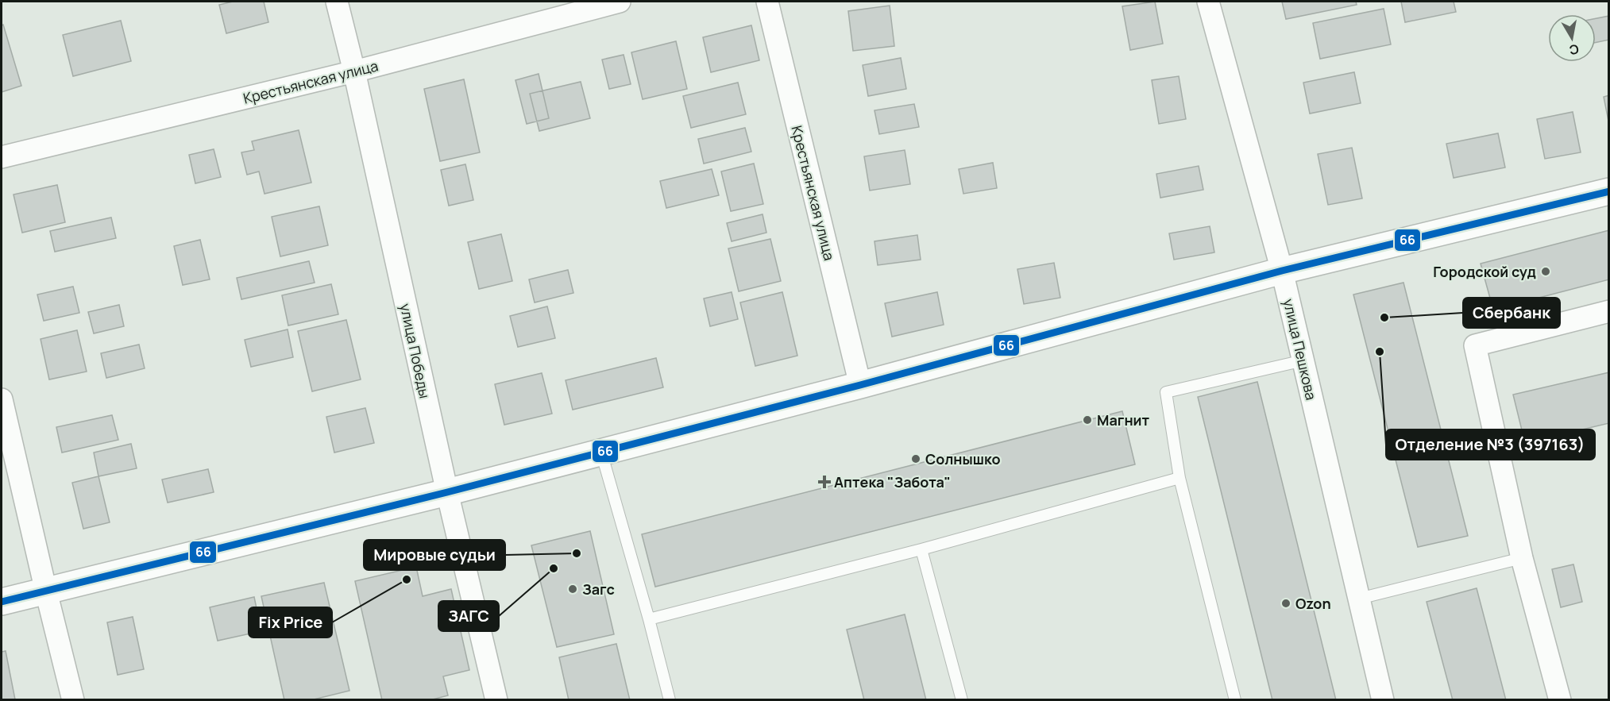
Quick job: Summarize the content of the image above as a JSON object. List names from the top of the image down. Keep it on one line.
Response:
{"streets":{"street":["Крестьянская улица","улица Пешкова","улица Победы"]},"crossings":[["Крестьянская улица","улица Победы"]],"places":{"other":["Городской суд","Сбербанк","Отделение №3 (397163)","Магнит","Солнышко","Мировые судьи","ЗАГС","Fix Price","Загс","Ozon"],"health":["Аптека \"Забота\""]},"lines":["transit line 66"],"north":"bottom"}
